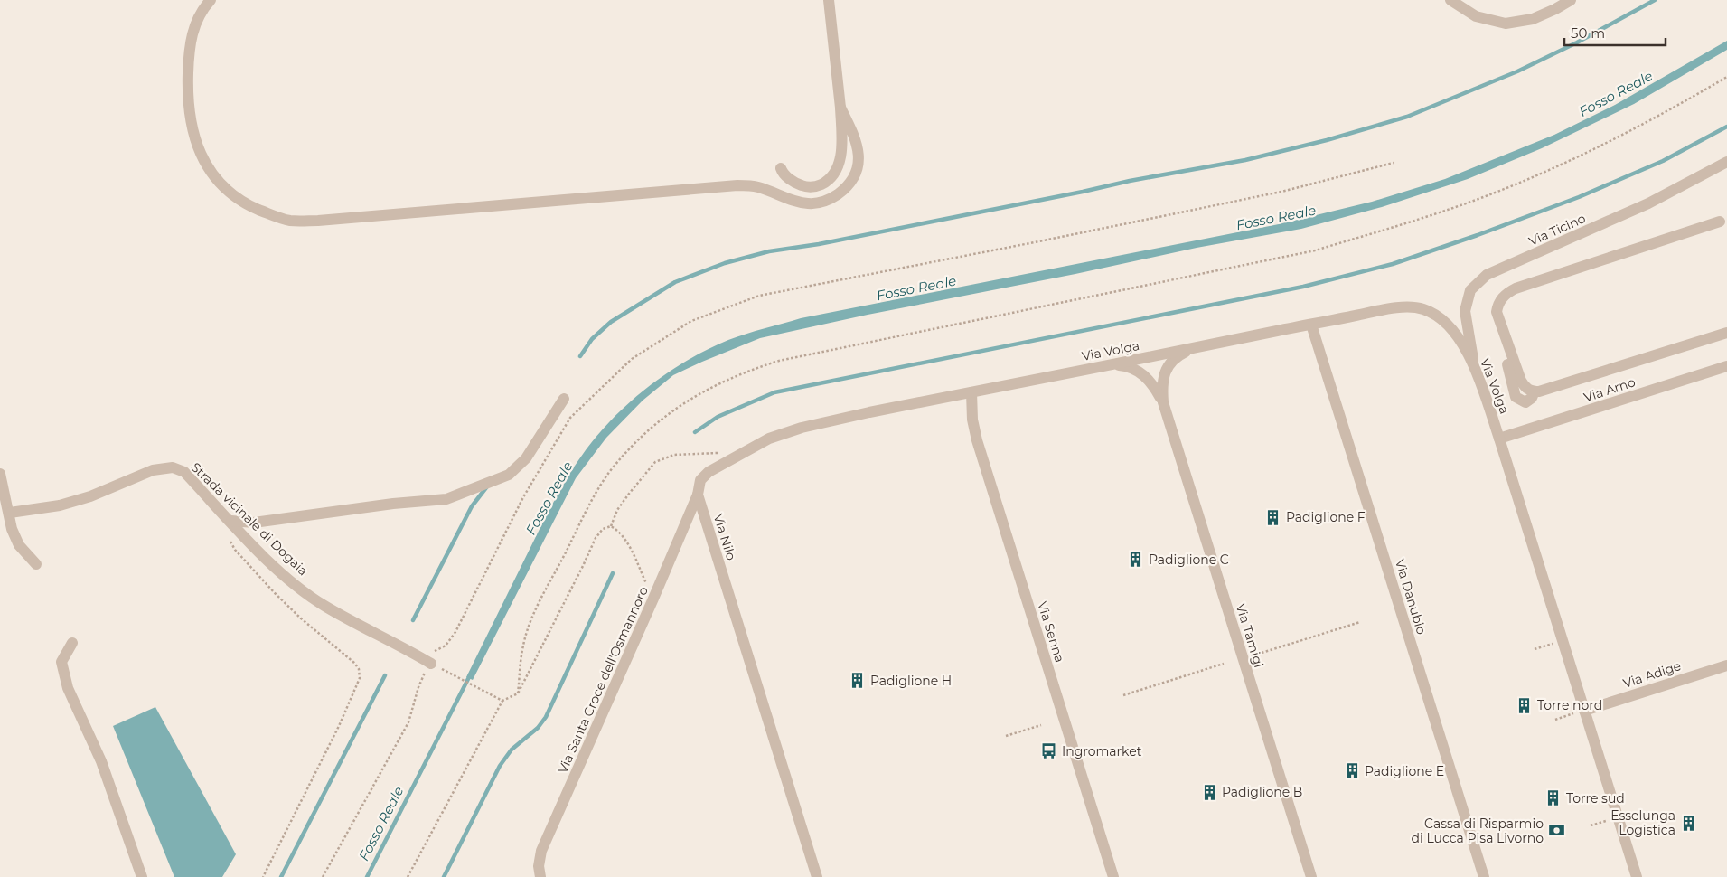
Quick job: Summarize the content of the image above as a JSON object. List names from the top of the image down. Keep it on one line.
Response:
{"streets":{"street":["Via Ticino","Via Volga","Via Arno","Strada vicinale di Dogaia","Via Nilo","Via Danubio","Via Senna","Via Tamigi","Via Adige","Via Santa Croce dell'Osmannoro"]},"crossings":[["Via Ticino","Via Volga"],["Via Volga","Via Arno"],["Via Volga","Via Danubio"],["Via Volga","Via Senna"],["Via Volga","Via Tamigi"],["Via Volga","Via Adige"],["Via Nilo","Via Santa Croce dell'Osmannoro"]],"water":["Fosso Reale"],"places":{"building":["Padiglione F","Padiglione C","Padiglione H","Torre nord","Padiglione E","Padiglione B","Torre sud","Esselunga Logistica"],"bus stop":["Ingromarket"],"bank":["Cassa di Risparmio di Lucca Pisa Livorno"]},"scale_bar":"50 m"}
